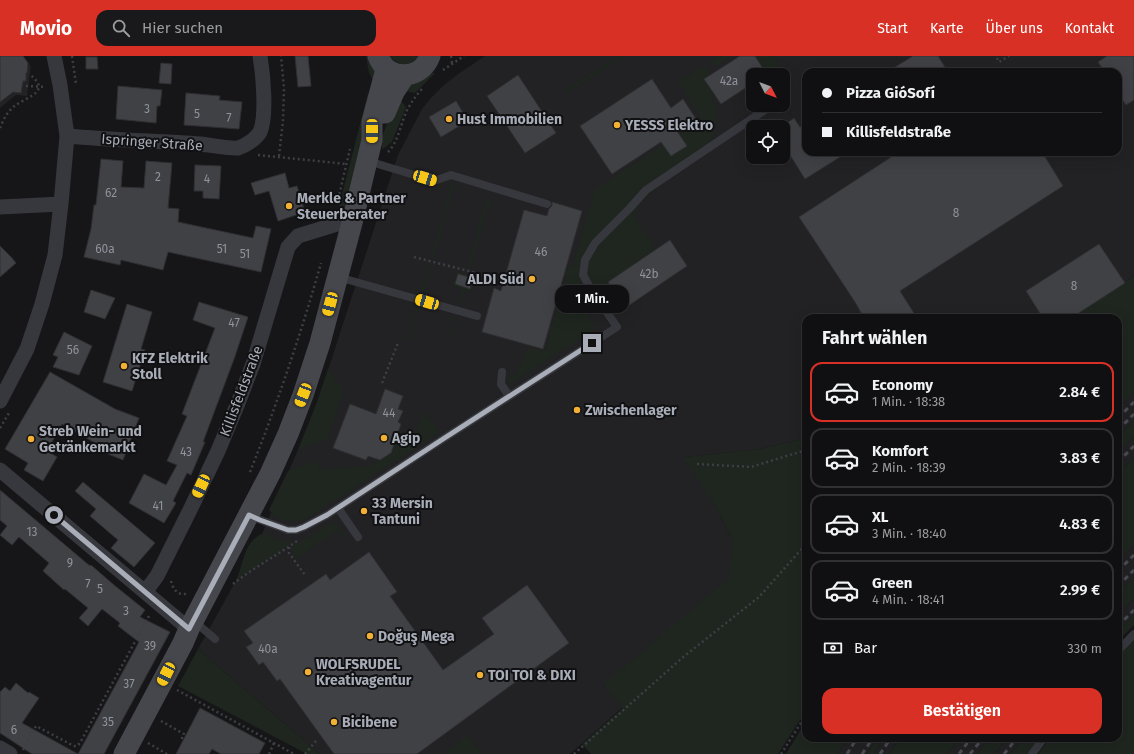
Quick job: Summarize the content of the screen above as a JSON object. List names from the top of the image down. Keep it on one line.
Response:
{"streets":{"street":["Ispringer Straße","Killisfeldstraße"]},"places":["Hust Immobilien","YESSS Elektro","Merkle & Partner Steuerberater","ALDI Süd","KFZ Elektrik Stoll","Zwischenlager","Agip","Streb Wein- und Getränkemarkt","33 Mersin Tantuni","Doğuş Mega","WOLFSRUDEL Kreativagentur","TOI TOI & DIXI","Bicibene"],"house_numbers":["42a","3","5","7","2","4","62","8","60a","51","46","51","42b","8","47","56","44","43","41","13","9","7","5","3","39","40a","37","35","6"],"north":"bottom right","page":{"header":"Movio","search":"Hier suchen","nav":["Start","Karte","Über uns","Kontakt"],"banner":["Pizza GióSofí","Killisfeldstraße"],"bubble":"1 Min.","heading":"Fahrt wählen","list":[{"name":"Economy","note":"1 Min. · 18:38","value":"2.84 €"},{"name":"Komfort","note":"2 Min. · 18:39","value":"3.83 €"},{"name":"XL","note":"3 Min. · 18:40","value":"4.83 €"},{"name":"Green","note":"4 Min. · 18:41","value":"2.99 €"}],"pay":["Bar","330 m"],"buttons":"Bestätigen"}}
